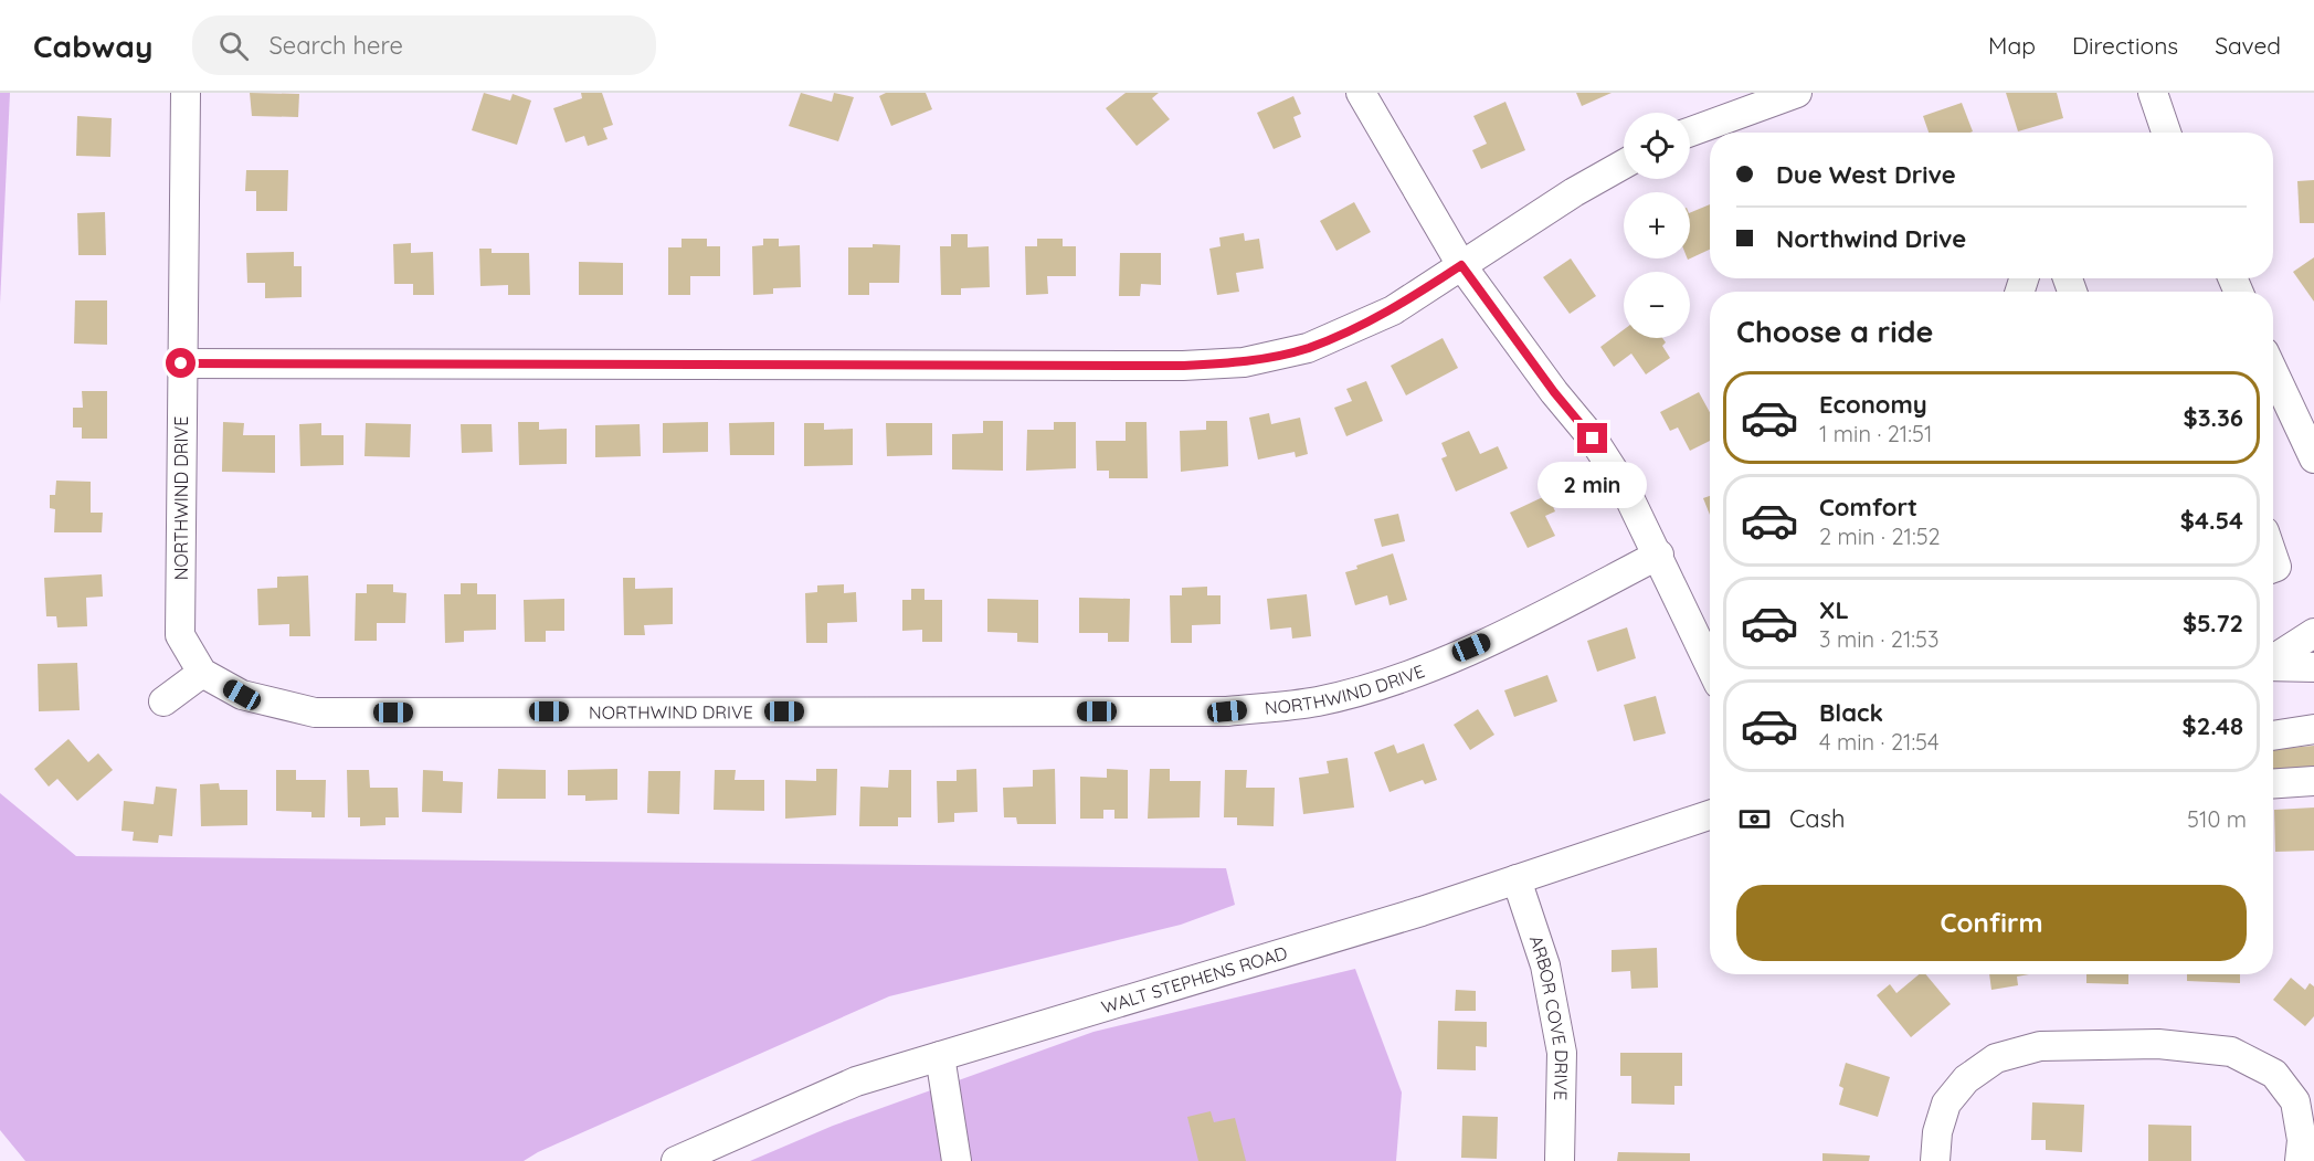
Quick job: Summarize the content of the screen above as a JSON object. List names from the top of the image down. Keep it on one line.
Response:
{"streets":{"street":["NORTHWIND DRIVE","WALT STEPHENS ROAD","ARBOR COVE DRIVE"]},"crossings":[["WALT STEPHENS ROAD","ARBOR COVE DRIVE"]],"page":{"header":"Cabway","search":"Search here","nav":["Map","Directions","Saved"],"map_buttons":["+","−"],"banner":["Due West Drive","Northwind Drive"],"heading":"Choose a ride","list":[{"name":"Economy","note":"1 min · 21:51","value":"$3.36"},{"name":"Comfort","note":"2 min · 21:52","value":"$4.54"},{"name":"XL","note":"3 min · 21:53","value":"$5.72"},{"name":"Black","note":"4 min · 21:54","value":"$2.48"}],"bubble":"2 min","pay":["Cash","510 m"],"buttons":"Confirm"}}
